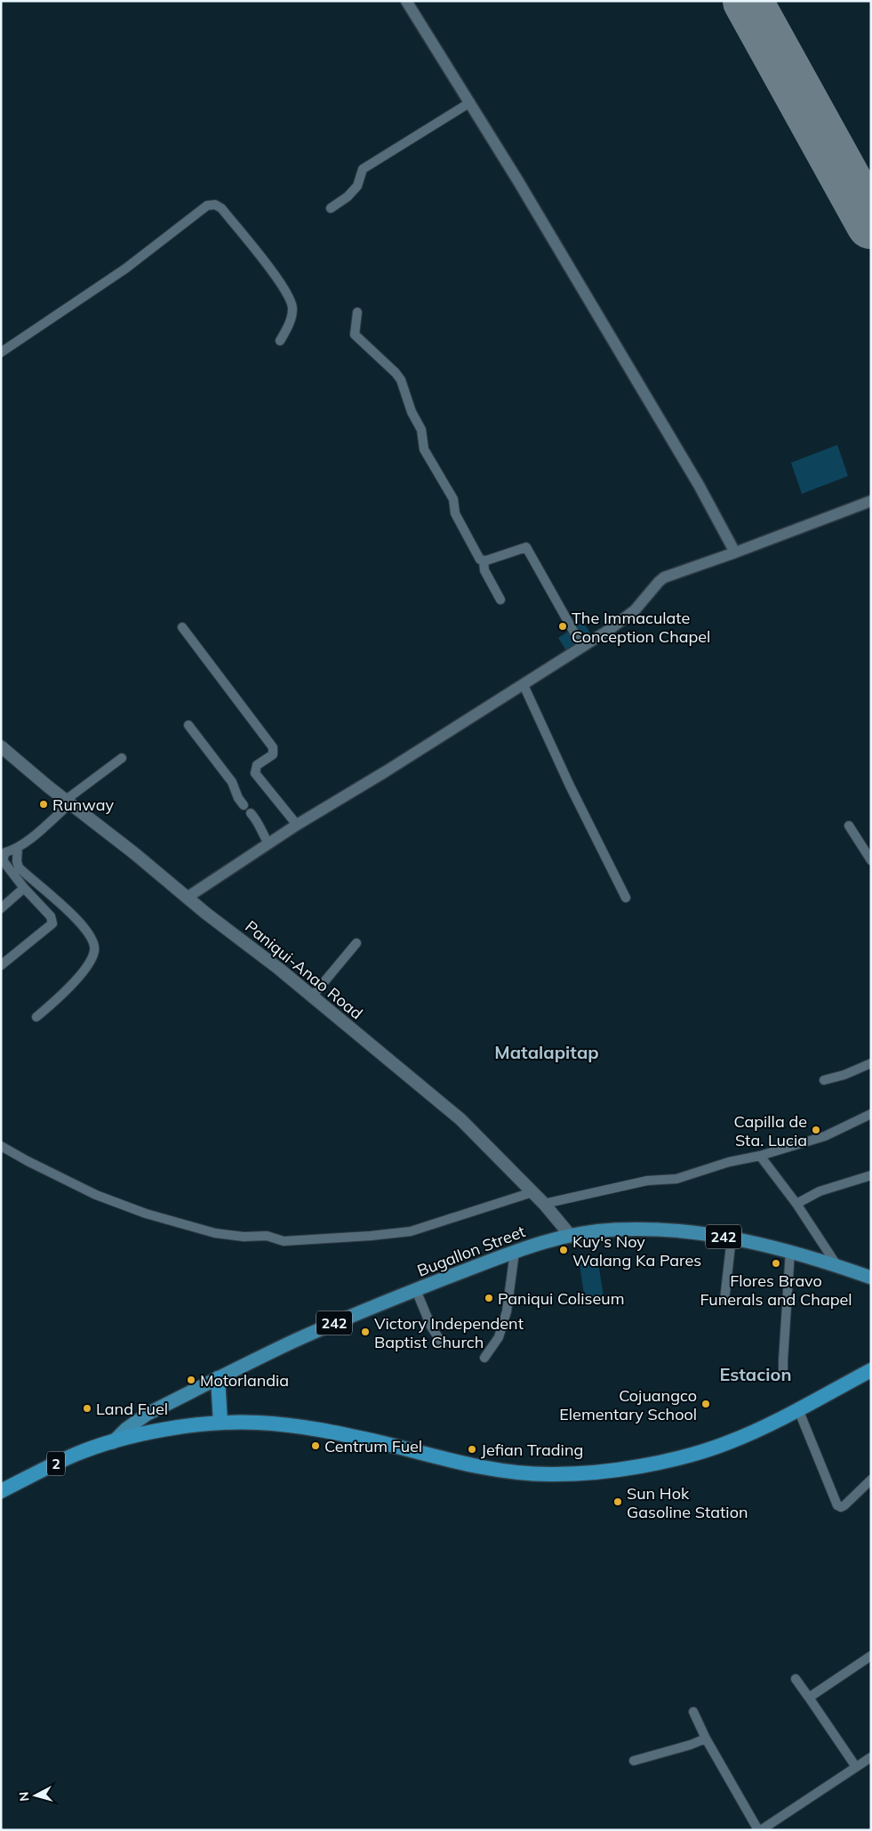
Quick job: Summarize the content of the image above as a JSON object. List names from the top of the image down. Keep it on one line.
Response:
{"streets":{"highway":["2"],"main road":["Paniqui-Anao Road","242","Bugallon Street"]},"crossings":[["Paniqui-Anao Road","Bugallon Street"],["Bugallon Street","2"]],"districts":["Matalapitap","Estacion"],"places":["The Immaculate Conception Chapel","Runway","Capilla de Sta. Lucia","Kuy's Noy Walang Ka Pares","Flores Bravo Funerals and Chapel","Paniqui Coliseum","Victory Independent Baptist Church","Motorlandia","Cojuangco Elementary School","Land Fuel","Centrum Fuel","Jefian Trading","Sun Hok Gasoline Station"],"north":"left"}
